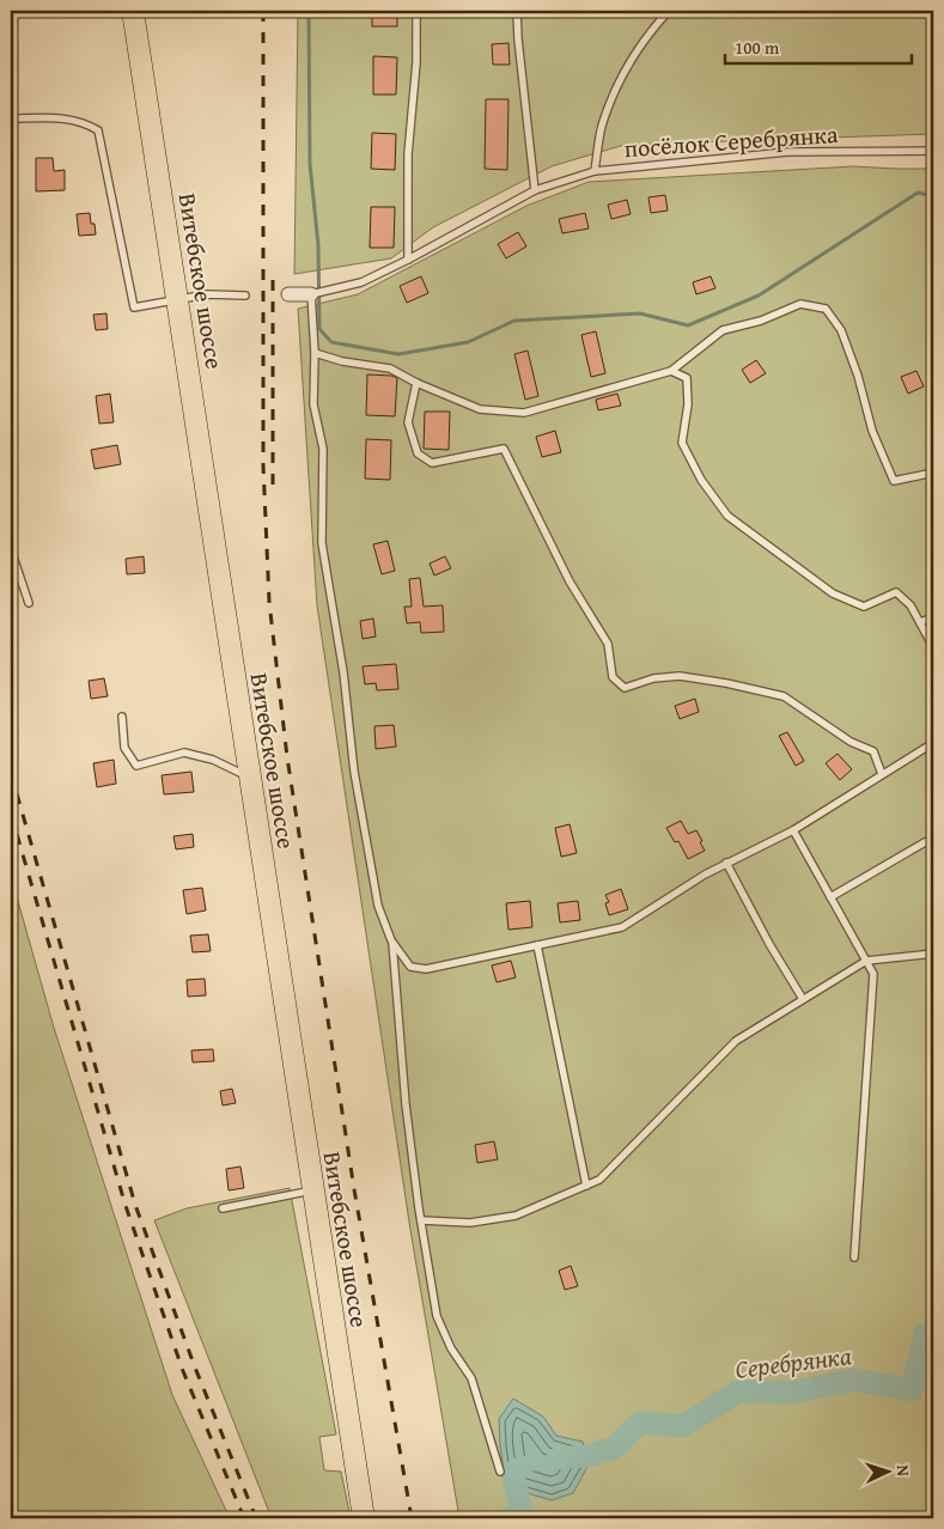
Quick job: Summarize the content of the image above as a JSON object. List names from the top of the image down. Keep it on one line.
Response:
{"streets":{"main road":["Витебское шоссе"],"lane":["посёлок Серебрянка"]},"water":["Серебрянка"],"scale_bar":"100 m","north":"right"}
